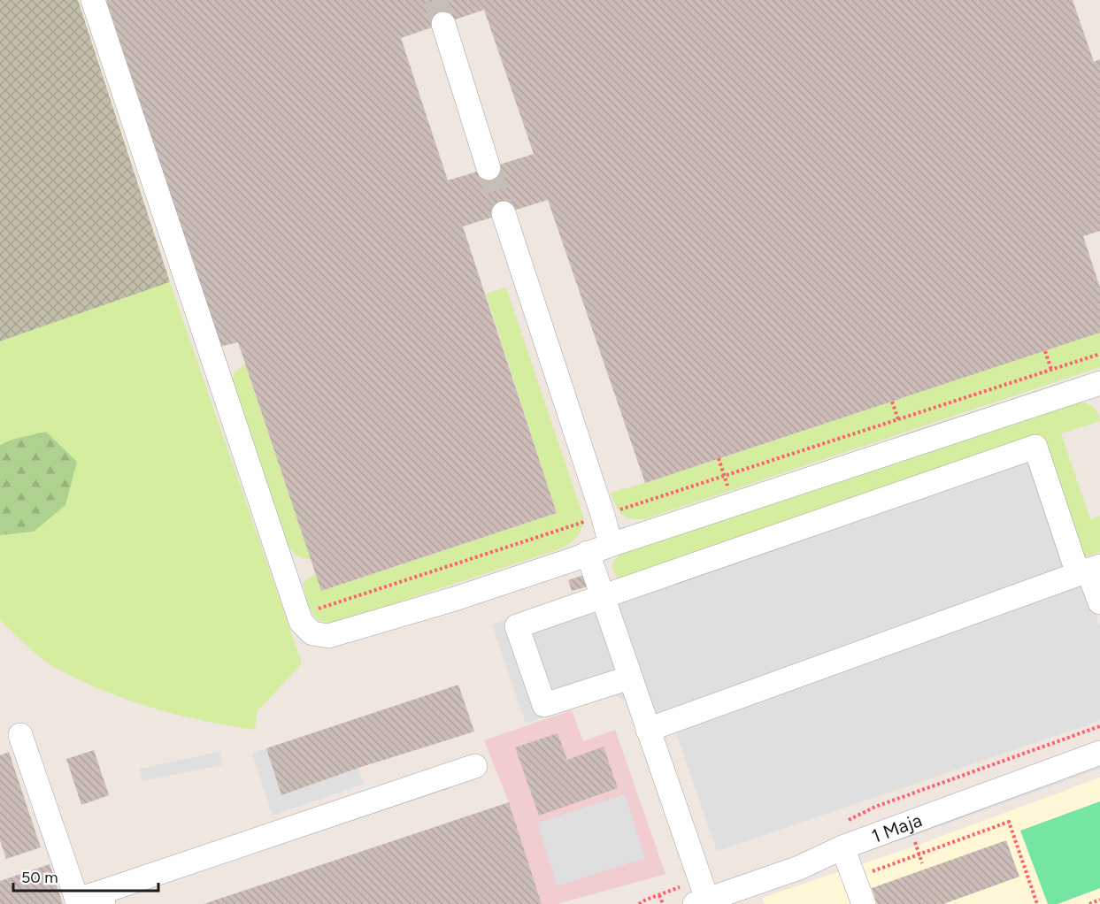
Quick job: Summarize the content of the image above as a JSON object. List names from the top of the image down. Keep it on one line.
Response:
{"streets":{"street":["1 Maja"]},"scale_bar":"50 m"}
